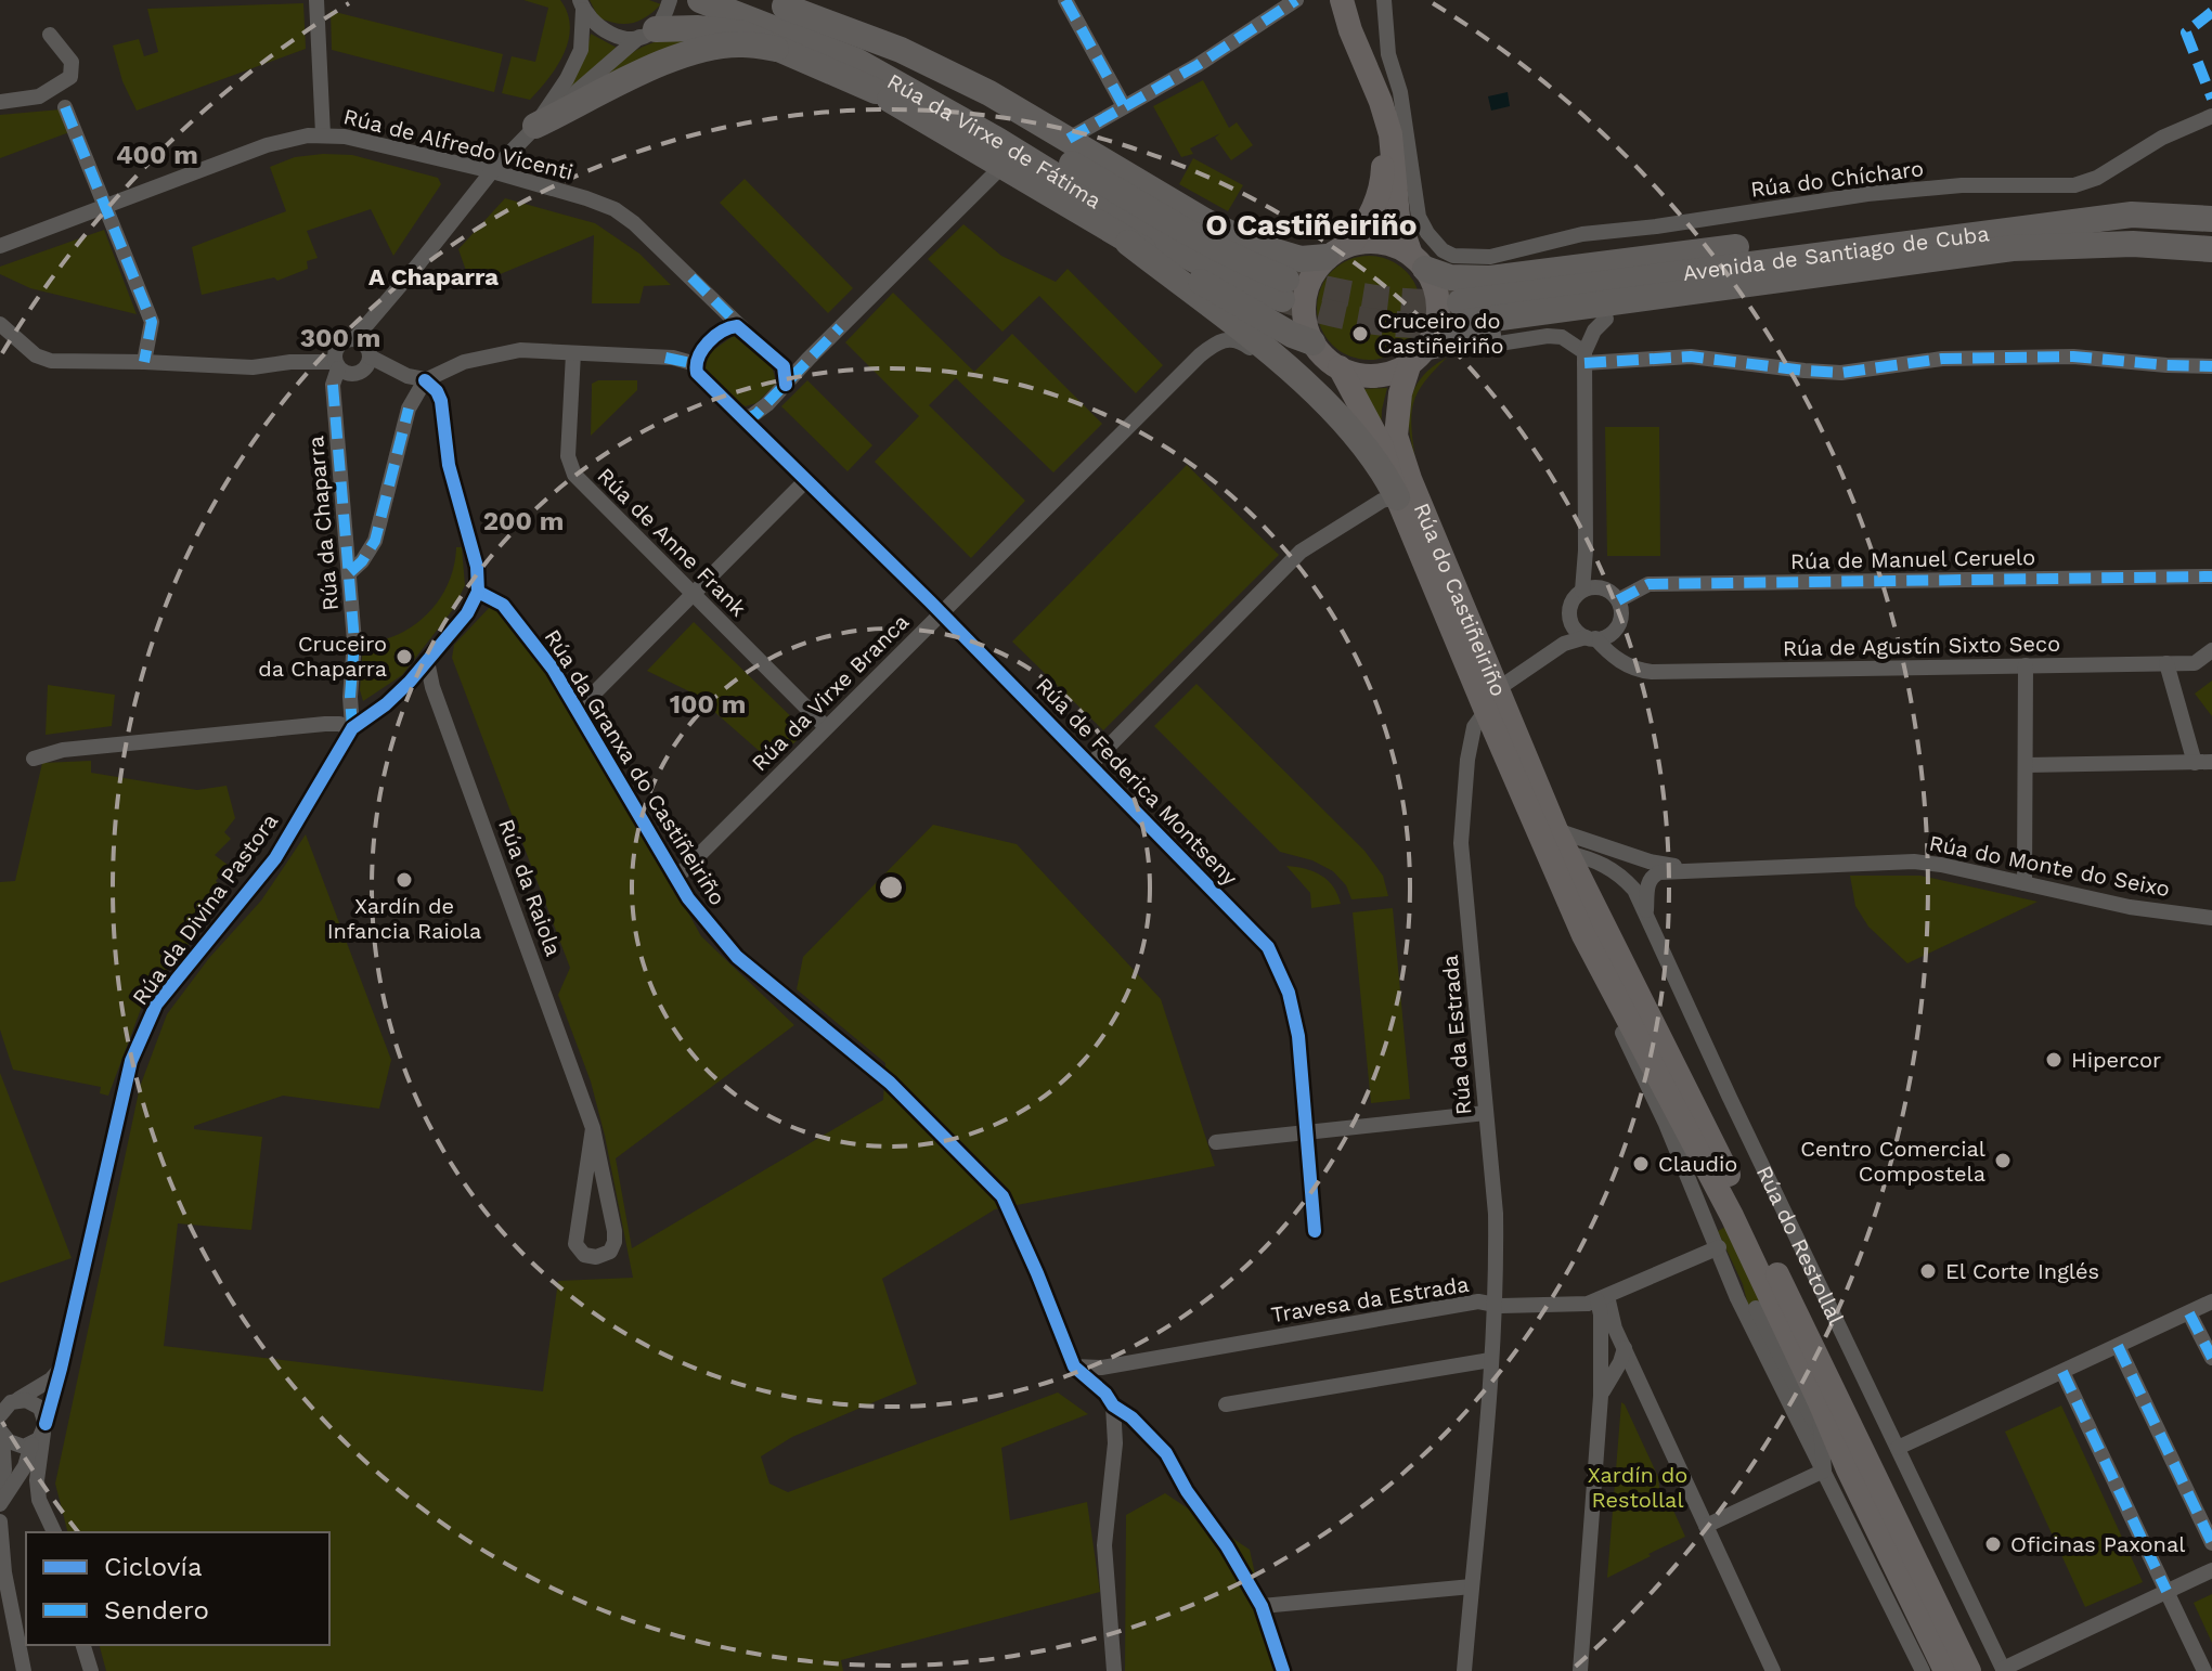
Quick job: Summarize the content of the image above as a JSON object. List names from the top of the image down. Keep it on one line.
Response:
{"streets":{"highway":["Rúa da Virxe de Fátima","Avenida de Santiago de Cuba"],"main road":["Rúa do Castiñeiriño","Rúa do Restollal"],"street":["Rúa de Alfredo Vicenti","Rúa do Chícharo","Rúa da Chaparra","Rúa de Anne Frank","Rúa de Manuel Ceruelo","Rúa de Agustín Sixto Seco","Rúa da Virxe Branca","Rúa da Granxa do Castiñeiriño","Rúa de Federica Montseny","Rúa do Monte do Seixo","Rúa da Raiola","Rúa da Divina Pastora","Rúa da Estrada","Travesa da Estrada"]},"crossings":[["Rúa da Chaparra","Rúa da Divina Pastora"],["Rúa de Anne Frank","Rúa da Virxe Branca"],["Rúa de Manuel Ceruelo","Rúa de Agustín Sixto Seco"],["Rúa do Castiñeiriño","Rúa do Monte do Seixo"],["Rúa do Castiñeiriño","Rúa da Estrada"],["Rúa do Castiñeiriño","Rúa do Restollal"],["Rúa da Virxe Branca","Rúa da Granxa do Castiñeiriño"],["Rúa da Virxe Branca","Rúa de Federica Montseny"],["Rúa da Granxa do Castiñeiriño","Rúa da Divina Pastora"],["Rúa da Granxa do Castiñeiriño","Travesa da Estrada"],["Rúa do Monte do Seixo","Rúa do Restollal"],["Rúa da Raiola","Rúa da Divina Pastora"],["Rúa da Estrada","Travesa da Estrada"]],"districts":["O Castiñeiriño","A Chaparra"],"parks":["Xardín do Restollal"],"places":["Cruceiro do Castiñeiriño","Cruceiro da Chaparra","Xardín de Infancia Raiola","Hipercor","Centro Comercial Compostela","Claudio","El Corte Inglés","Oficinas Paxonal"],"legend":["Ciclovía","Sendero"],"rings":["400 m","300 m","200 m","100 m"]}
